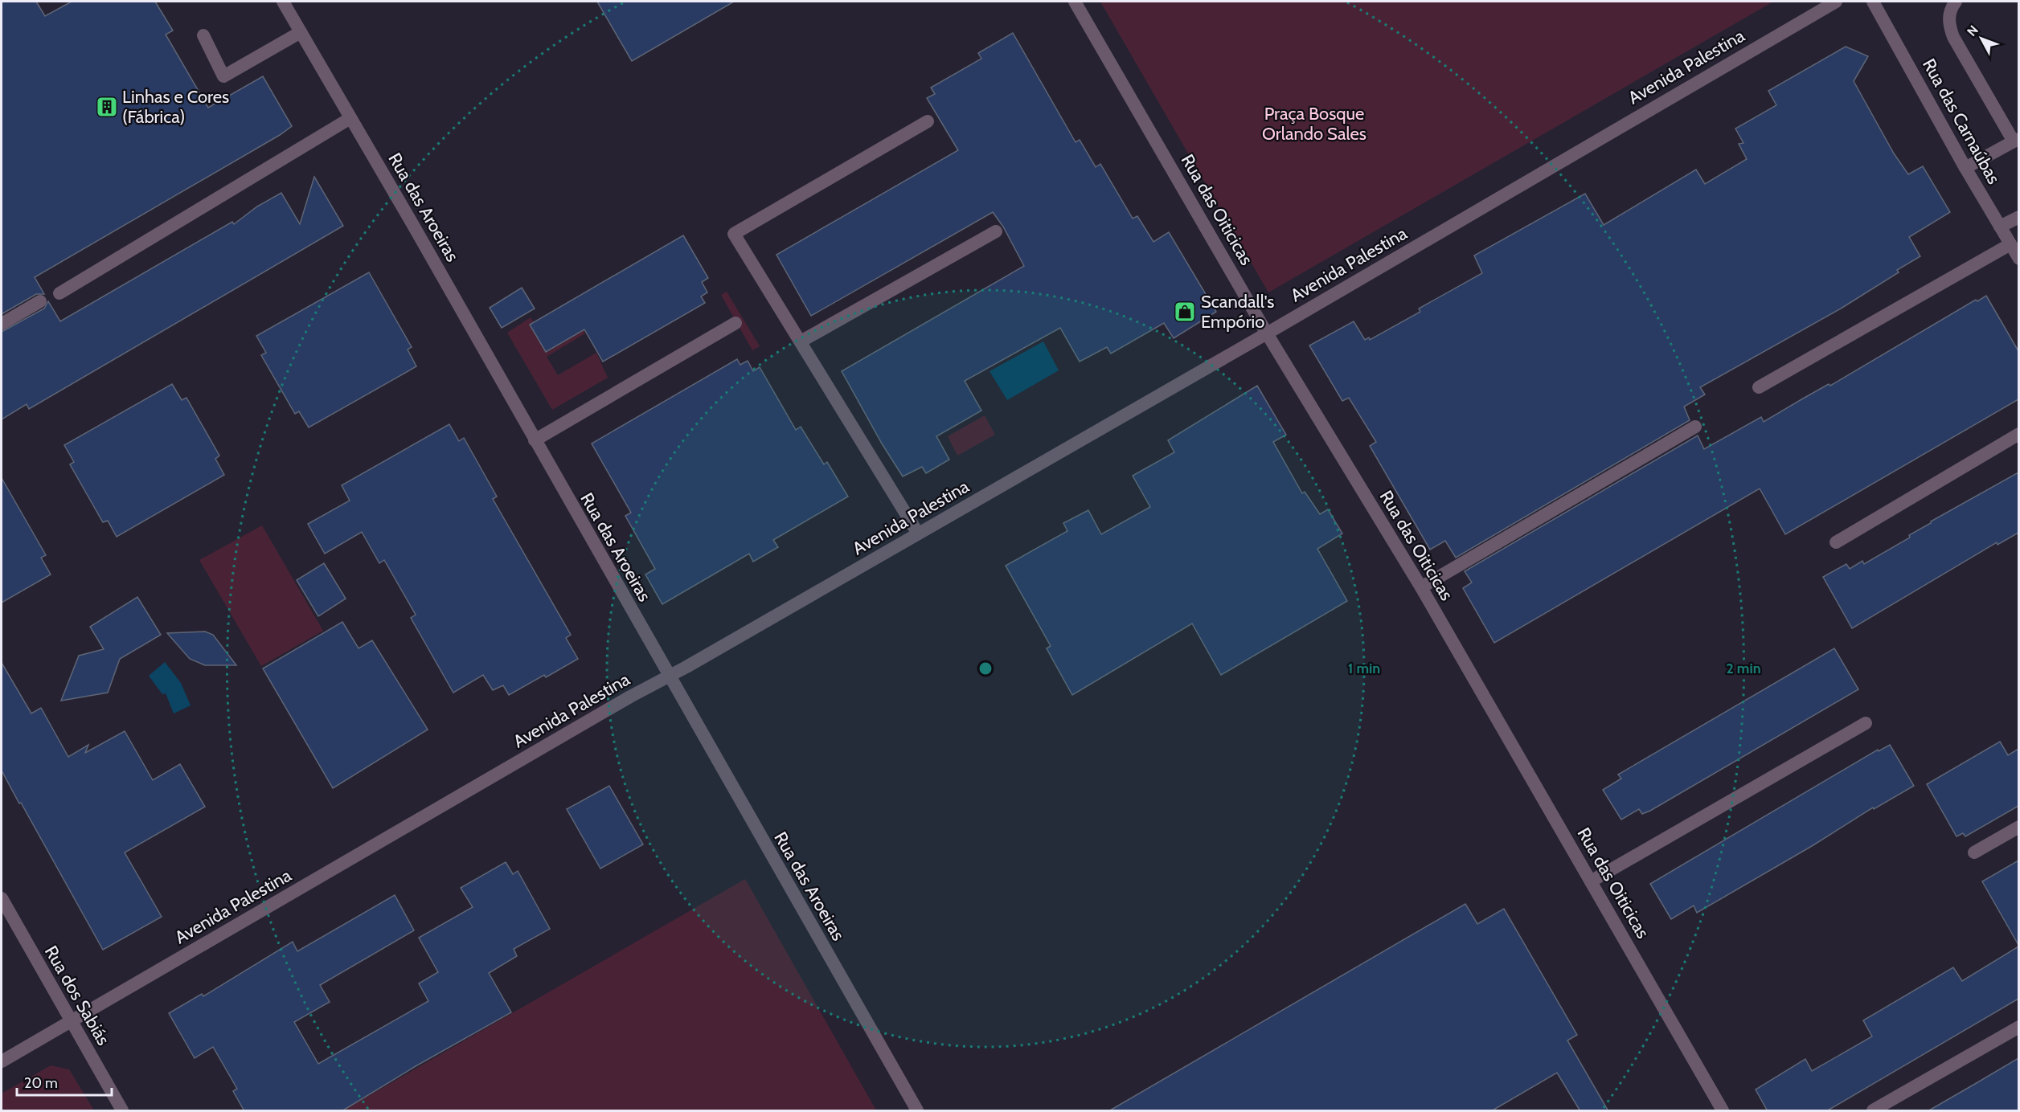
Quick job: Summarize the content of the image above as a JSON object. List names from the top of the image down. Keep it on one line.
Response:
{"streets":{"street":["Avenida Palestina","Rua das Carnaúbas","Rua das Aroeiras","Rua das Oiticicas","Rua dos Sabiás"]},"crossings":[["Avenida Palestina","Rua das Aroeiras"],["Avenida Palestina","Rua das Oiticicas"],["Avenida Palestina","Rua dos Sabiás"]],"parks":["Praça Bosque Orlando Sales"],"places":{"building":["Linhas e Cores (Fábrica)"],"shop":["Scandall's Empório"]},"scale_bar":"20 m","north":"top left","rings":["1 min","2 min"]}
